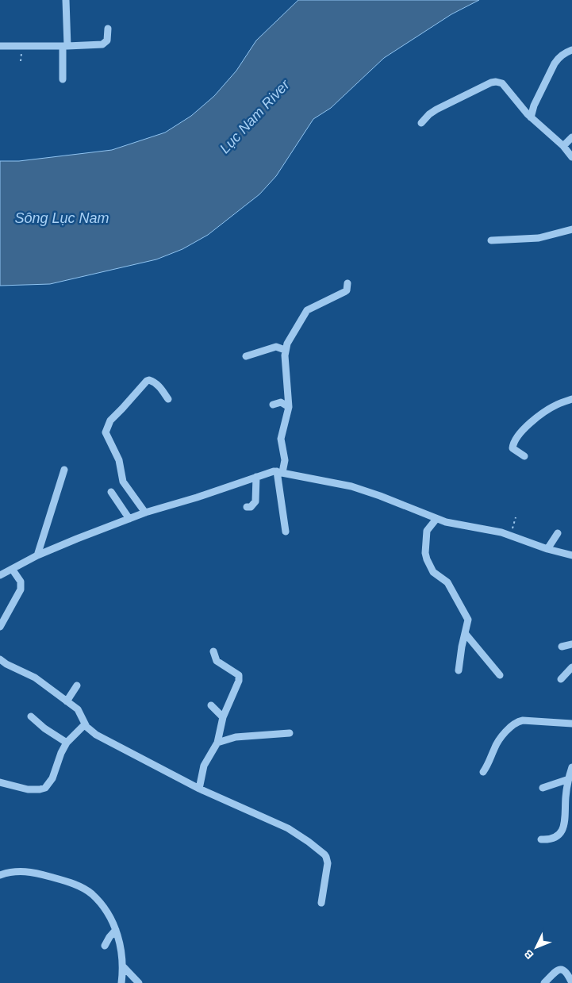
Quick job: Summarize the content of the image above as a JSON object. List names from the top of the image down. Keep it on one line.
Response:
{"water":["Lục Nam River","Sông Lục Nam"],"north":"bottom left"}
